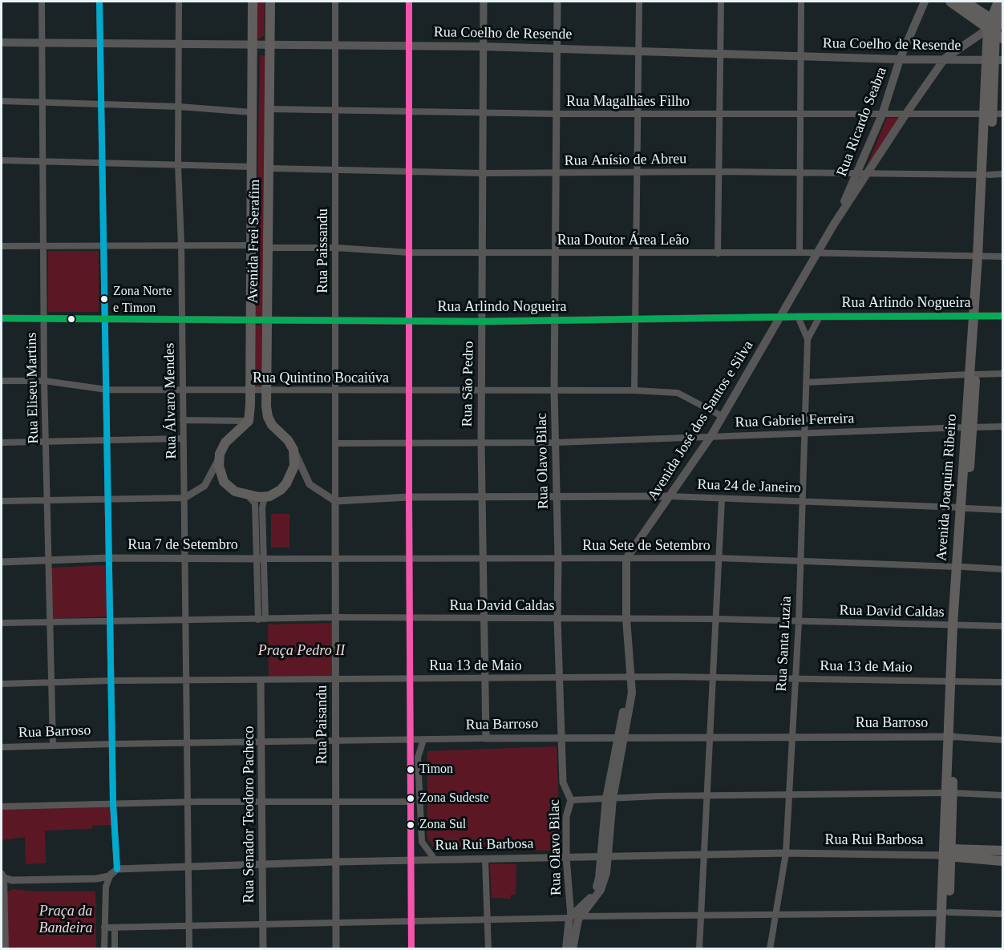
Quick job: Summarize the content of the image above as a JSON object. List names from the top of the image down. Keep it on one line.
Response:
{"streets":{"main road":["Rua Coelho de Resende","Rua Ricardo Seabra","Avenida Frei Serafim","Avenida José dos Santos e Silva","Avenida Joaquim Ribeiro"],"street":["Rua Magalhães Filho","Rua Anísio de Abreu","Rua Doutor Área Leão","Rua Paissandu","Rua Arlindo Nogueira","Rua Quintino Bocaiúva","Rua São Pedro","Rua Eliseu Martins","Rua Álvaro Mendes","Rua Gabriel Ferreira","Rua Olavo Bilac","Rua 24 de Janeiro","Rua 7 de Setembro","Rua Sete de Setembro","Rua David Caldas","Rua Santa Luzia","Rua 13 de Maio","Rua Barroso","Rua Paisandu","Rua Senador Teodoro Pacheco","Rua Rui Barbosa"]},"crossings":[["Rua Coelho de Resende","Rua Ricardo Seabra"],["Rua Coelho de Resende","Avenida Frei Serafim"],["Rua Coelho de Resende","Rua Paissandu"],["Rua Coelho de Resende","Rua São Pedro"],["Rua Coelho de Resende","Rua Eliseu Martins"],["Rua Coelho de Resende","Rua Álvaro Mendes"],["Rua Coelho de Resende","Avenida José dos Santos e Silva"],["Rua Coelho de Resende","Rua Olavo Bilac"],["Rua Coelho de Resende","Avenida Joaquim Ribeiro"],["Rua Magalhães Filho","Rua Ricardo Seabra"],["Rua Magalhães Filho","Avenida Frei Serafim"],["Rua Magalhães Filho","Rua Paissandu"],["Rua Magalhães Filho","Rua São Pedro"],["Rua Magalhães Filho","Avenida José dos Santos e Silva"],["Rua Magalhães Filho","Rua Olavo Bilac"],["Rua Magalhães Filho","Avenida Joaquim Ribeiro"],["Rua Ricardo Seabra","Rua Anísio de Abreu"],["Rua Ricardo Seabra","Avenida José dos Santos e Silva"],["Rua Anísio de Abreu","Avenida Frei Serafim"],["Rua Anísio de Abreu","Rua Paissandu"],["Rua Anísio de Abreu","Rua São Pedro"],["Rua Anísio de Abreu","Avenida José dos Santos e Silva"],["Rua Anísio de Abreu","Rua Olavo Bilac"],["Rua Anísio de Abreu","Avenida Joaquim Ribeiro"],["Rua Doutor Área Leão","Avenida Frei Serafim"],["Rua Doutor Área Leão","Rua Paissandu"],["Rua Doutor Área Leão","Rua São Pedro"],["Rua Doutor Área Leão","Avenida José dos Santos e Silva"],["Rua Doutor Área Leão","Rua Olavo Bilac"],["Rua Doutor Área Leão","Avenida Joaquim Ribeiro"],["Avenida Frei Serafim","Rua Arlindo Nogueira"],["Avenida Frei Serafim","Rua Quintino Bocaiúva"],["Rua Paissandu","Rua Arlindo Nogueira"],["Rua Paissandu","Rua Quintino Bocaiúva"],["Rua Paissandu","Rua Gabriel Ferreira"],["Rua Paissandu","Rua 24 de Janeiro"],["Rua Paissandu","Rua Paisandu"],["Rua Arlindo Nogueira","Rua São Pedro"],["Rua Arlindo Nogueira","Rua Eliseu Martins"],["Rua Arlindo Nogueira","Rua Álvaro Mendes"],["Rua Arlindo Nogueira","Avenida José dos Santos e Silva"],["Rua Arlindo Nogueira","Rua Olavo Bilac"],["Rua Arlindo Nogueira","Avenida Joaquim Ribeiro"],["Rua Arlindo Nogueira","Rua Santa Luzia"],["Rua Quintino Bocaiúva","Rua São Pedro"],["Rua Quintino Bocaiúva","Rua Eliseu Martins"],["Rua Quintino Bocaiúva","Rua Álvaro Mendes"],["Rua Quintino Bocaiúva","Avenida José dos Santos e Silva"],["Rua Quintino Bocaiúva","Rua Olavo Bilac"],["Rua São Pedro","Rua Gabriel Ferreira"],["Rua São Pedro","Rua 24 de Janeiro"],["Rua São Pedro","Rua Sete de Setembro"],["Rua São Pedro","Rua David Caldas"],["Rua São Pedro","Rua 13 de Maio"],["Rua São Pedro","Rua Barroso"],["Rua Eliseu Martins","Rua 7 de Setembro"],["Rua Eliseu Martins","Rua David Caldas"],["Rua Eliseu Martins","Rua 13 de Maio"],["Rua Eliseu Martins","Rua Barroso"],["Rua Álvaro Mendes","Rua 7 de Setembro"],["Rua Álvaro Mendes","Rua David Caldas"],["Rua Álvaro Mendes","Rua 13 de Maio"],["Rua Álvaro Mendes","Rua Barroso"],["Rua Álvaro Mendes","Rua Rui Barbosa"],["Avenida José dos Santos e Silva","Rua Gabriel Ferreira"],["Avenida José dos Santos e Silva","Rua 24 de Janeiro"],["Avenida José dos Santos e Silva","Avenida Joaquim Ribeiro"],["Avenida José dos Santos e Silva","Rua Sete de Setembro"],["Rua Gabriel Ferreira","Rua Olavo Bilac"],["Rua Gabriel Ferreira","Avenida Joaquim Ribeiro"],["Rua Gabriel Ferreira","Rua Santa Luzia"],["Rua Olavo Bilac","Rua 24 de Janeiro"],["Rua Olavo Bilac","Rua Sete de Setembro"],["Rua Olavo Bilac","Rua David Caldas"],["Rua Olavo Bilac","Rua 13 de Maio"],["Rua Olavo Bilac","Rua Barroso"],["Rua Olavo Bilac","Rua Rui Barbosa"],["Rua 24 de Janeiro","Avenida Joaquim Ribeiro"],["Rua 24 de Janeiro","Rua Santa Luzia"],["Rua 24 de Janeiro","Rua Paisandu"],["Avenida Joaquim Ribeiro","Rua Sete de Setembro"],["Avenida Joaquim Ribeiro","Rua David Caldas"],["Avenida Joaquim Ribeiro","Rua 13 de Maio"],["Avenida Joaquim Ribeiro","Rua Barroso"],["Avenida Joaquim Ribeiro","Rua Rui Barbosa"],["Rua 7 de Setembro","Rua Sete de Setembro"],["Rua 7 de Setembro","Rua Paisandu"],["Rua Sete de Setembro","Rua Santa Luzia"],["Rua Sete de Setembro","Rua Paisandu"],["Rua David Caldas","Rua Santa Luzia"],["Rua David Caldas","Rua Paisandu"],["Rua Santa Luzia","Rua 13 de Maio"],["Rua Santa Luzia","Rua Barroso"],["Rua Santa Luzia","Rua Rui Barbosa"],["Rua 13 de Maio","Rua Paisandu"],["Rua 13 de Maio","Rua Senador Teodoro Pacheco"],["Rua Barroso","Rua Paisandu"],["Rua Barroso","Rua Senador Teodoro Pacheco"],["Rua Paisandu","Rua Rui Barbosa"],["Rua Senador Teodoro Pacheco","Rua Rui Barbosa"]],"parks":["Praça Pedro II","Praça da Bandeira"],"places":["Zona Norte e Timon","Timon","Zona Sudeste","Zona Sul"]}
